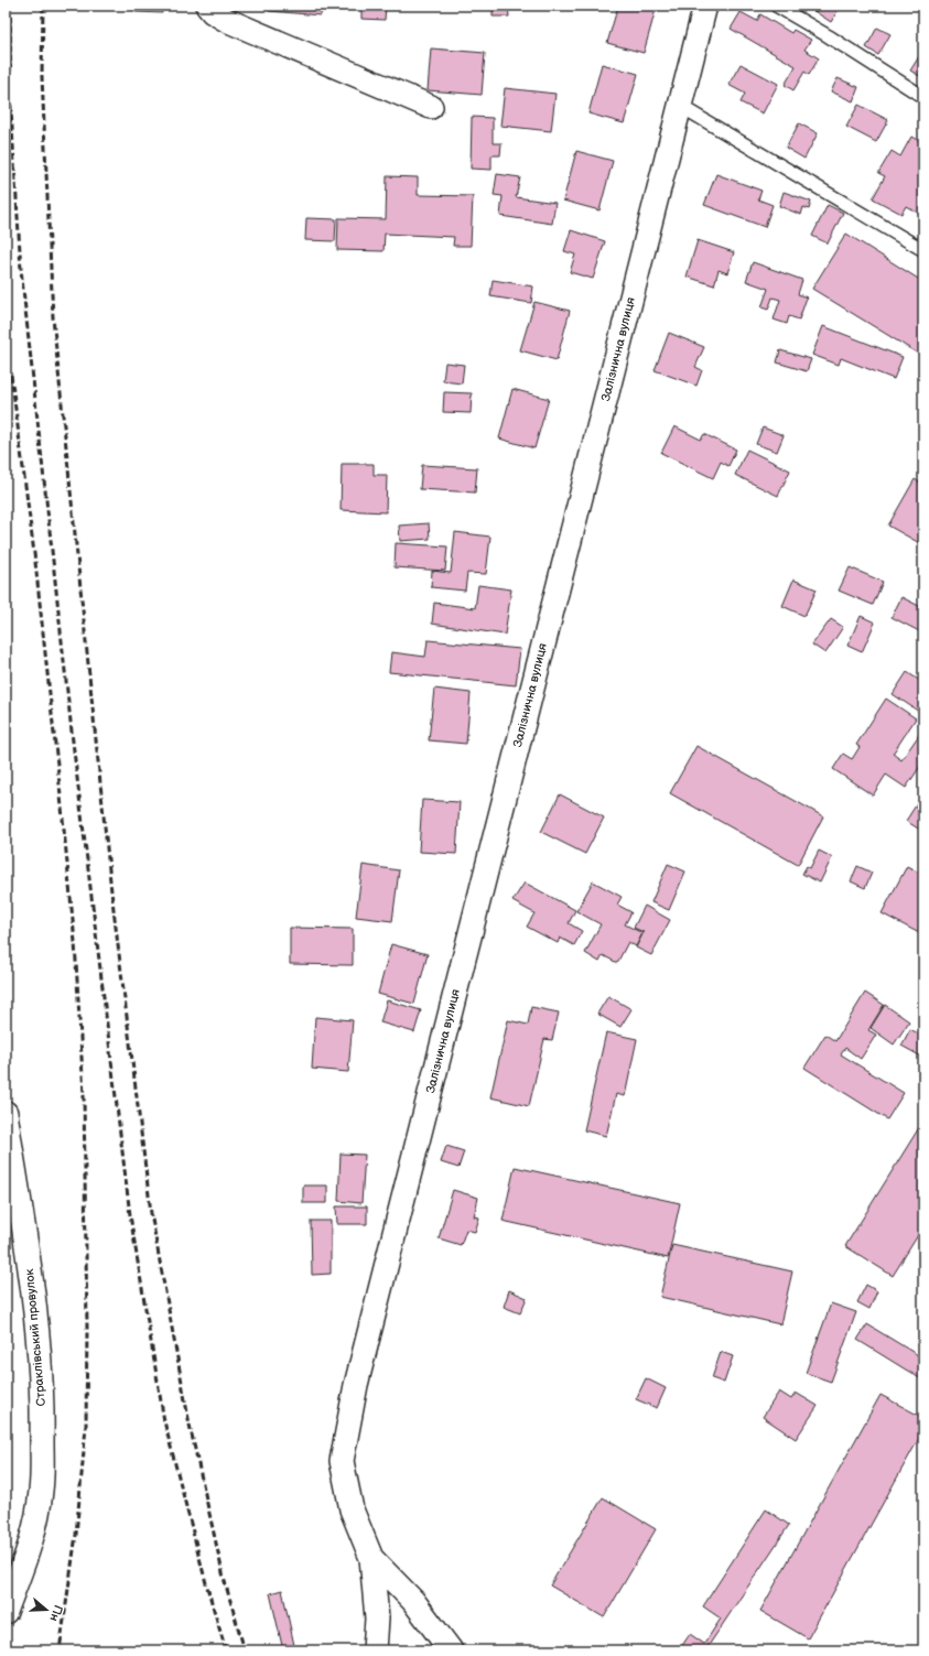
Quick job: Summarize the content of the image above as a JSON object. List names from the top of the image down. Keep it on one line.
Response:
{"streets":{"street":["Залізнична вулиця","Страклівський провулок"]},"north":"right"}
